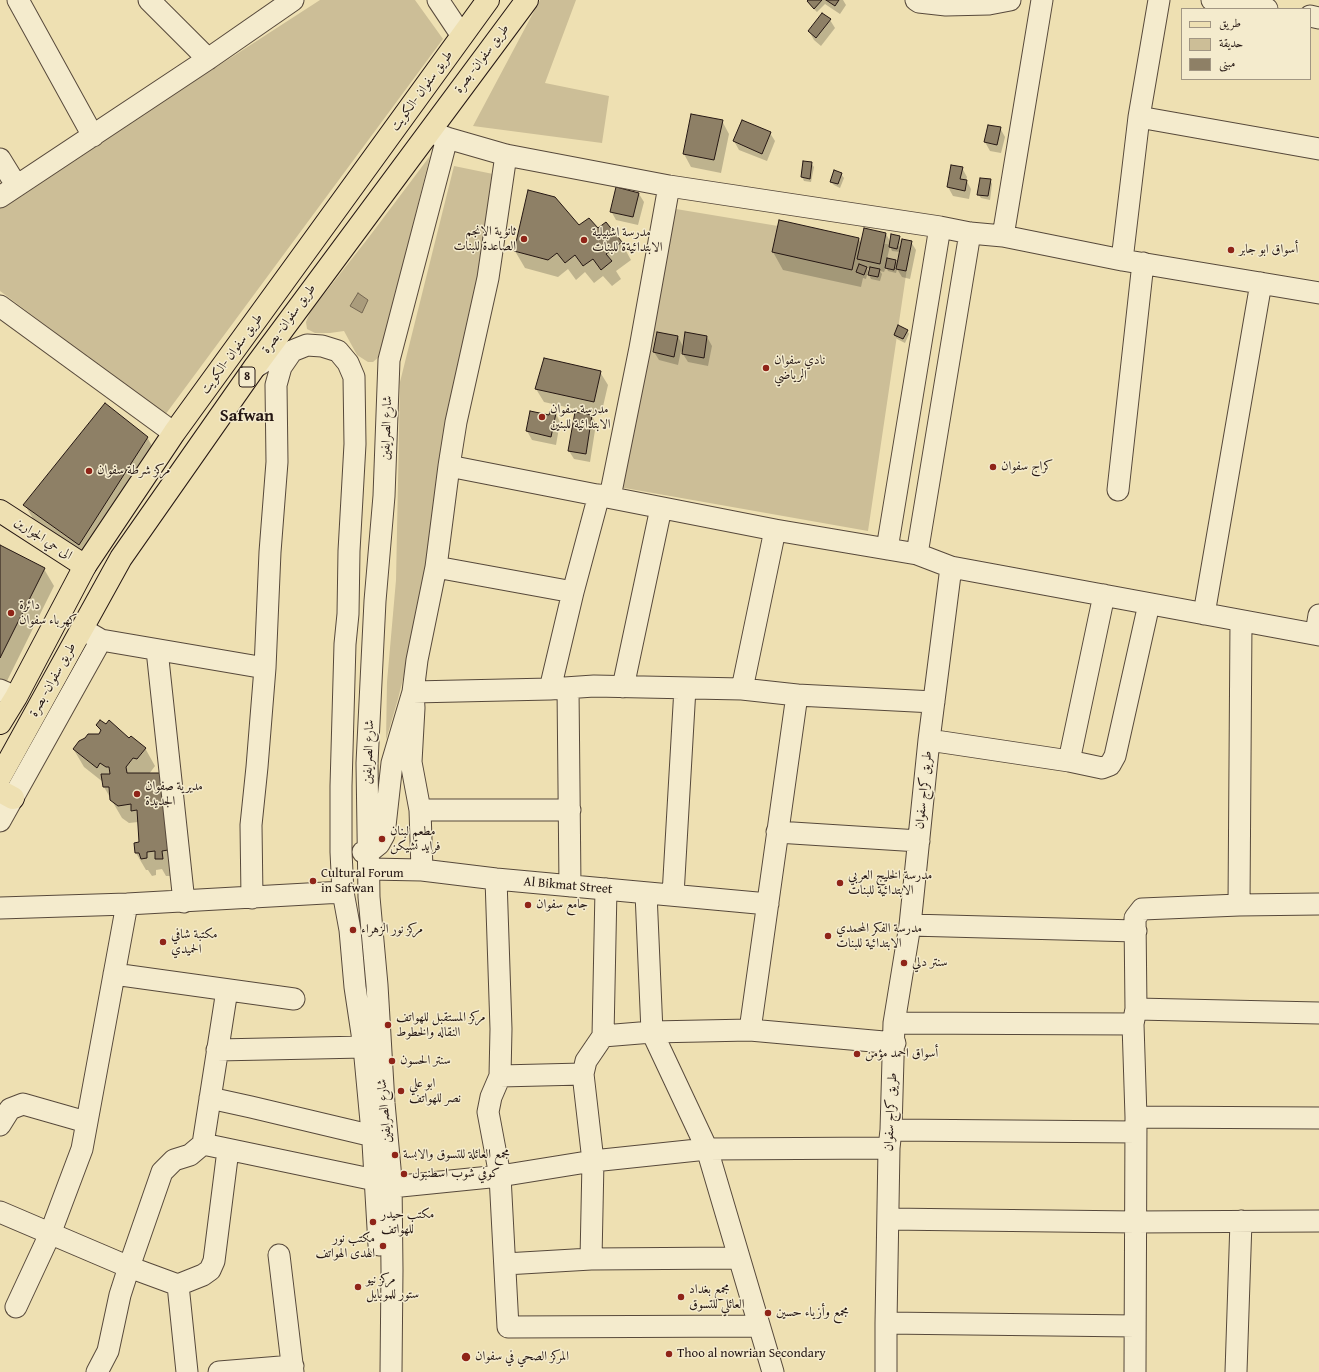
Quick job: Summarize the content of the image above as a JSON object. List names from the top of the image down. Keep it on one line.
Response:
{"streets":{"main road":["طريق سفوان- بصرة","طريق سفوان -الكويت","8","الى حي الجوارين"],"street":["شارع الصرايفين","طريق كراج سفوان","Al Bikmat Street"]},"crossings":[["طريق سفوان- بصرة","شارع الصرايفين"],["طريق سفوان -الكويت","الى حي الجوارين"],["شارع الصرايفين","Al Bikmat Street"]],"districts":["Safwan"],"places":["ثانوية الانجم الصاعدة للبنات","مدرسة اشبيلية الابتدائيةة للبنات","أسواق ابو جابر","نادي سفوان الرياضي","مدرسة سفوان الابتدائية للبنين","كراج سفوان","مركز شرطة سفوان","دائرة كهرباء سفوان","مديرية صفوان الجديدة","مطعم لبنان فرايد تشيكن","Cultural Forum in Safwan","مدرسة الخليج العربي الابتدائية للبنات","جامع سفوان","مركز نور الزهراء","مدرسة الفكر المحمدي الابتدائية للبنات","مكتبة شافي الحميدي","سنتر دلي","مركز المستقبل للهواتف النقاله والخطوط","أسواق احمد مؤمن","سنتر الحسون","ابو علي نصر للهواتف","مجمع العائلة للتسوق والابسة","كوفي شوب اسطنبول","مكتب حيدر للهواتف","مكتب نور الهدى الهواتف","مركز نيو ستور للموبايل","مجمع بغداد العائلي للتسوق","مجمع وأزياء حسين","Thoo al nowrian Secondary","المركز الصحي في سفوان"],"legend":["طريق","حديقة","مبنى"]}
